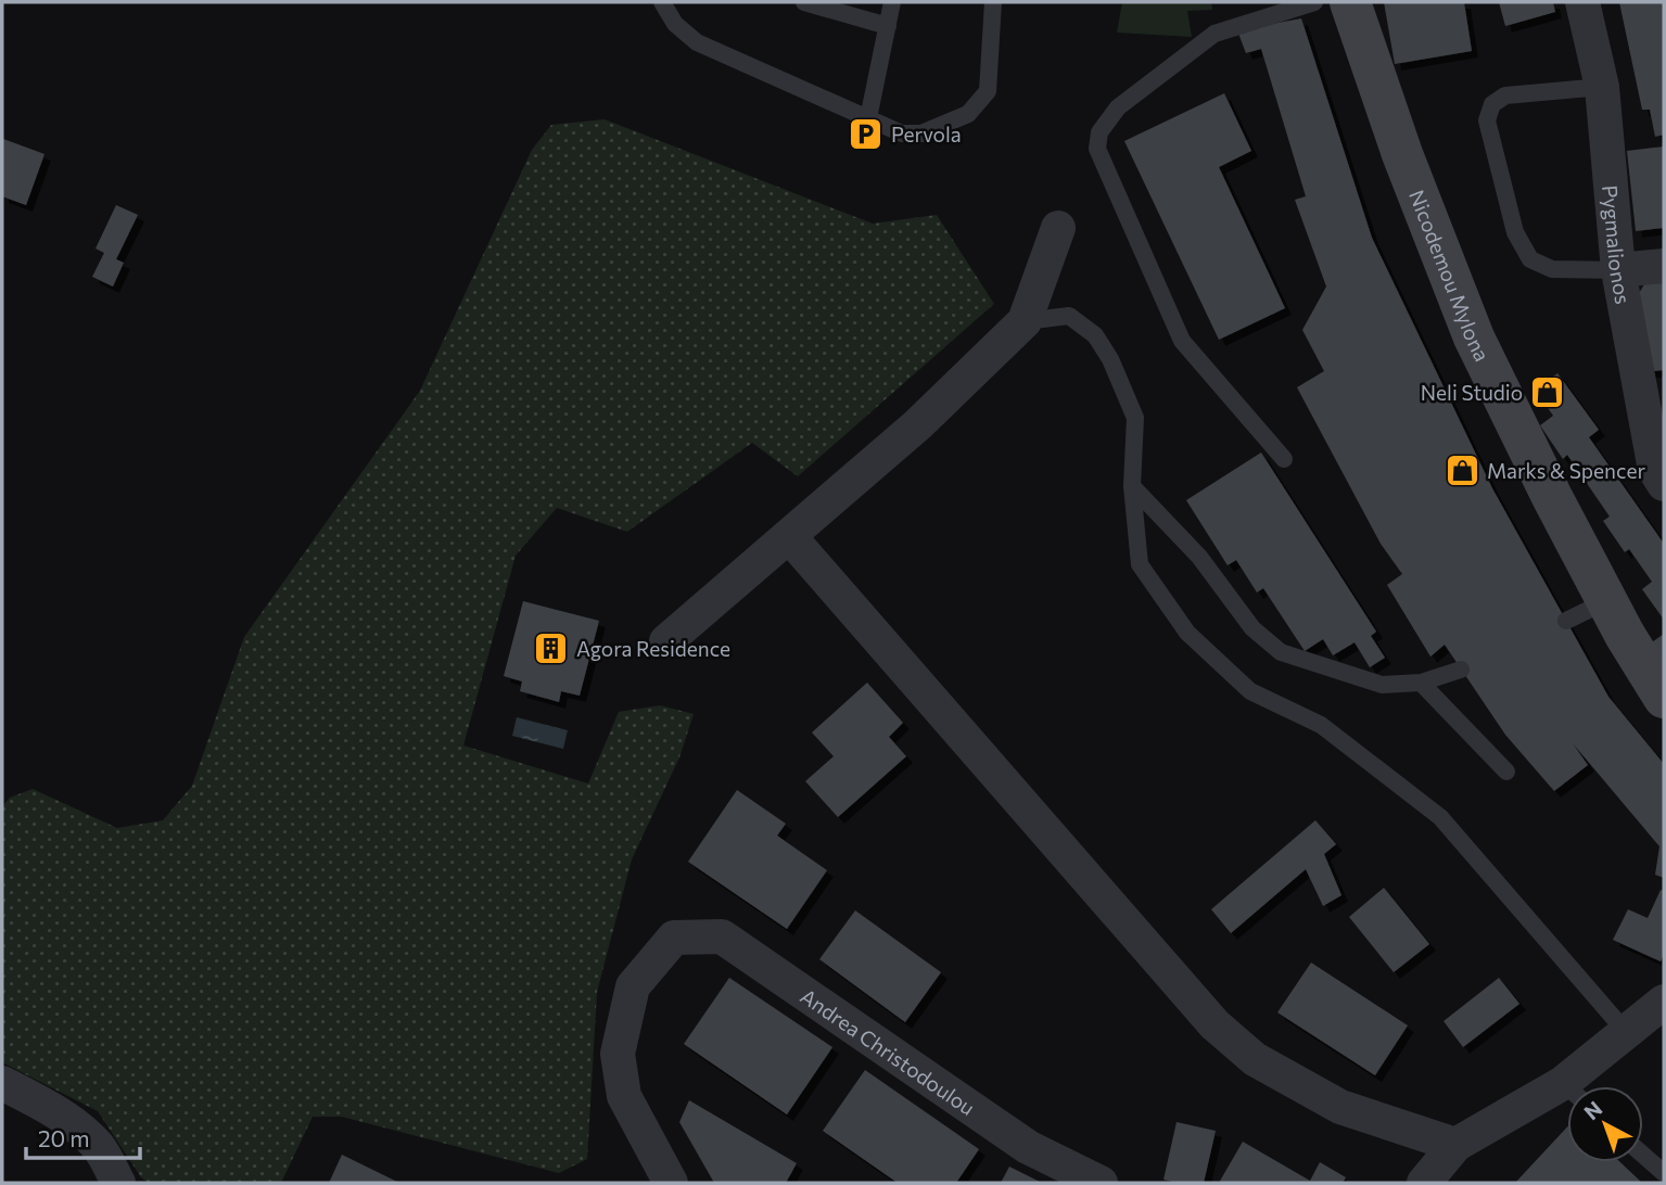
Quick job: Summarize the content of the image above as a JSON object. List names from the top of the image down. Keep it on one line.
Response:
{"streets":{"main road":["Nicodemou Mylona"],"street":["Pygmalionos","Andrea Christodoulou"]},"places":{"parking":["Pervola"],"shop":["Neli Studio","Marks & Spencer"],"building":["Agora Residence"]},"scale_bar":"20 m","north":"top left"}
